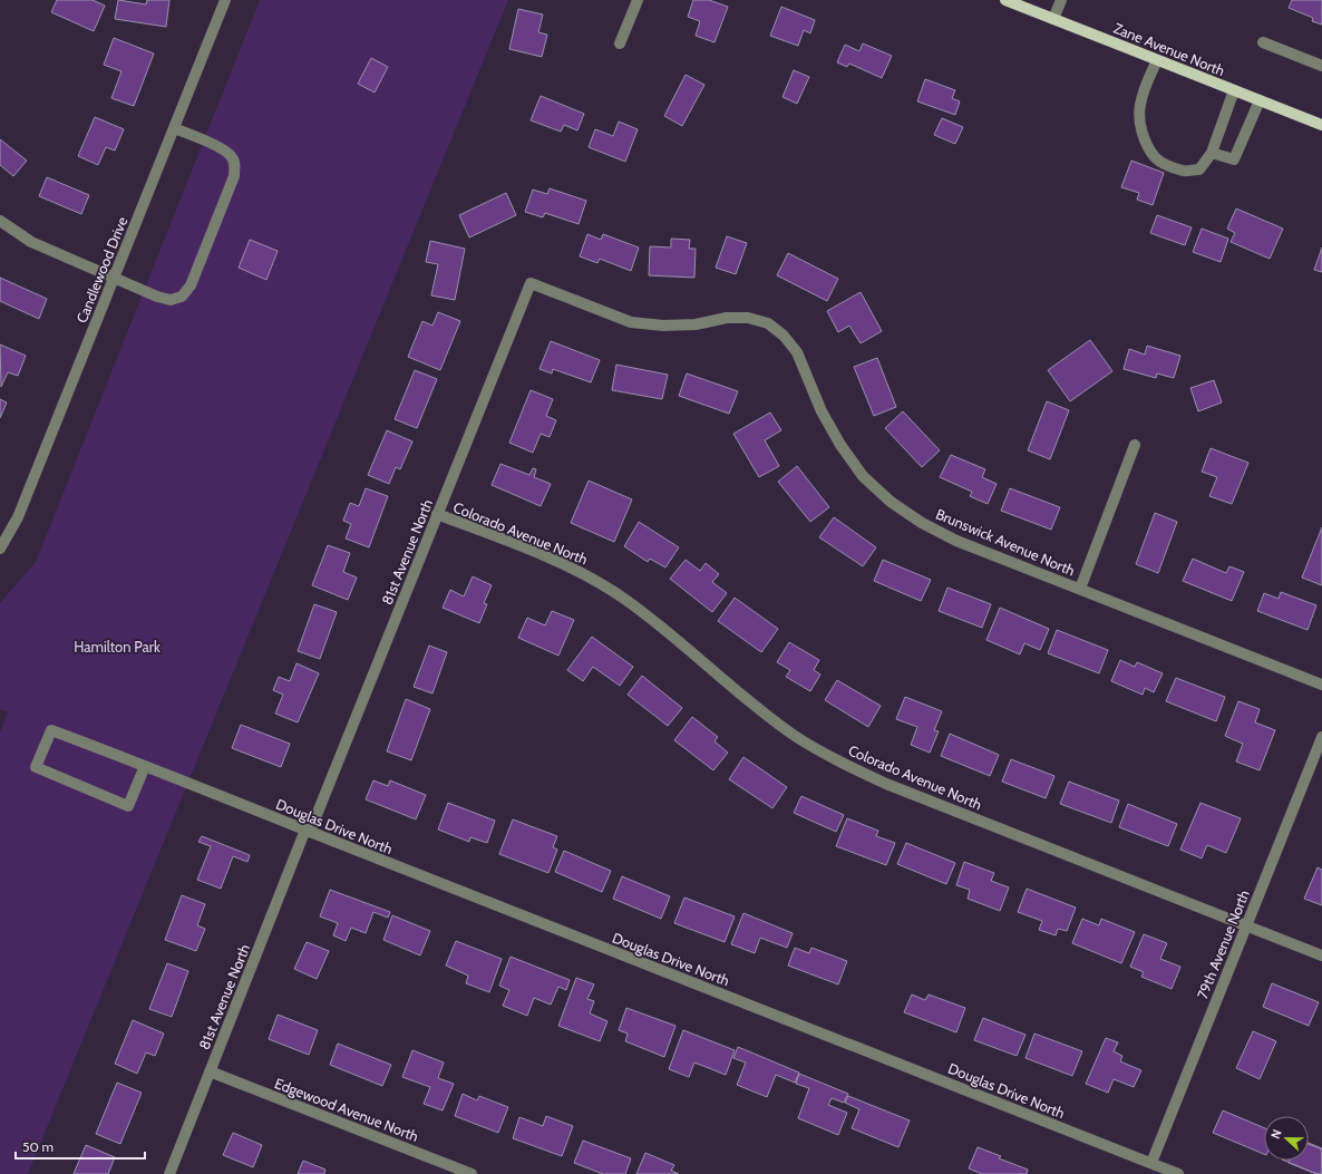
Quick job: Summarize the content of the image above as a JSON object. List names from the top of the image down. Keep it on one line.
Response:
{"streets":{"main road":["Zane Avenue North"],"street":["Candlewood Drive","Colorado Avenue North","Brunswick Avenue North","81st Avenue North","Douglas Drive North","79th Avenue North","Edgewood Avenue North"]},"crossings":[["Colorado Avenue North","81st Avenue North"],["Colorado Avenue North","79th Avenue North"],["Brunswick Avenue North","81st Avenue North"],["81st Avenue North","Douglas Drive North"],["81st Avenue North","Edgewood Avenue North"],["Douglas Drive North","79th Avenue North"]],"parks":["Hamilton Park"],"scale_bar":"50 m","north":"left"}
